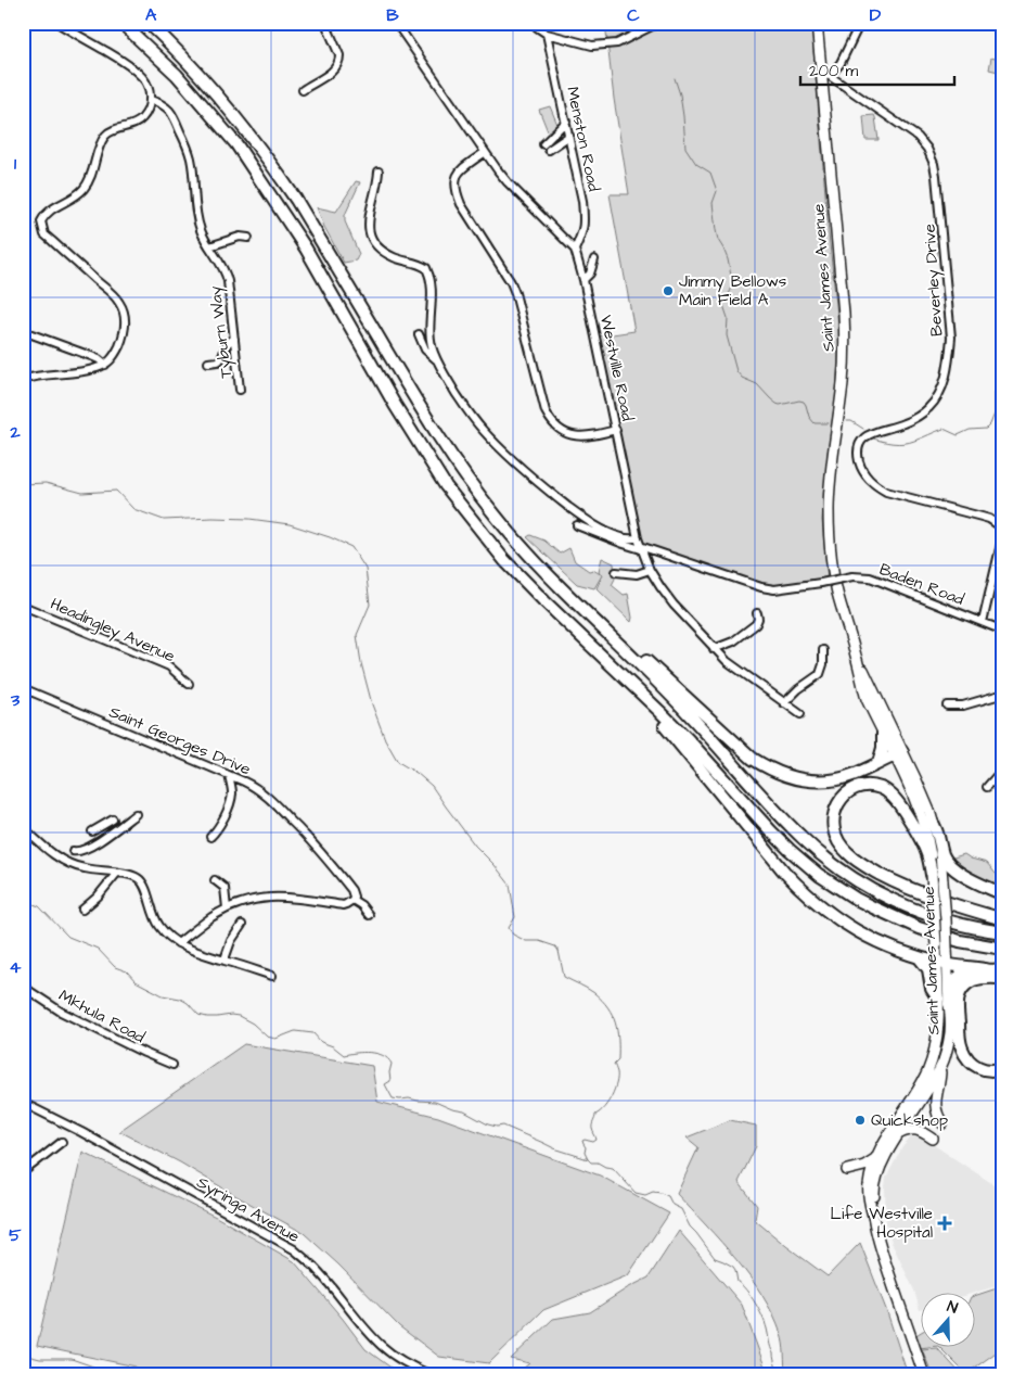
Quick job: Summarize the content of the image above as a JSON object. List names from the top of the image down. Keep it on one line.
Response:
{"streets":{"main road":["Saint James Avenue"],"street":["Menston Road","Beverley Drive","Tyburn Way","Westville Road","Baden Road","Headingley Avenue","Saint Georges Drive","Mkhula Road","Syringa Avenue"]},"crossings":[["Menston Road","Westville Road"],["Saint James Avenue","Beverley Drive"],["Westville Road","Baden Road"]],"places":{"other":["Jimmy Bellows Main Field A","Quickshop"],"health":["Life Westville Hospital"]},"scale_bar":"200 m","north":"top","grid":{"columns":["A","B","C","D"],"rows":["1","2","3","4","5"]}}
